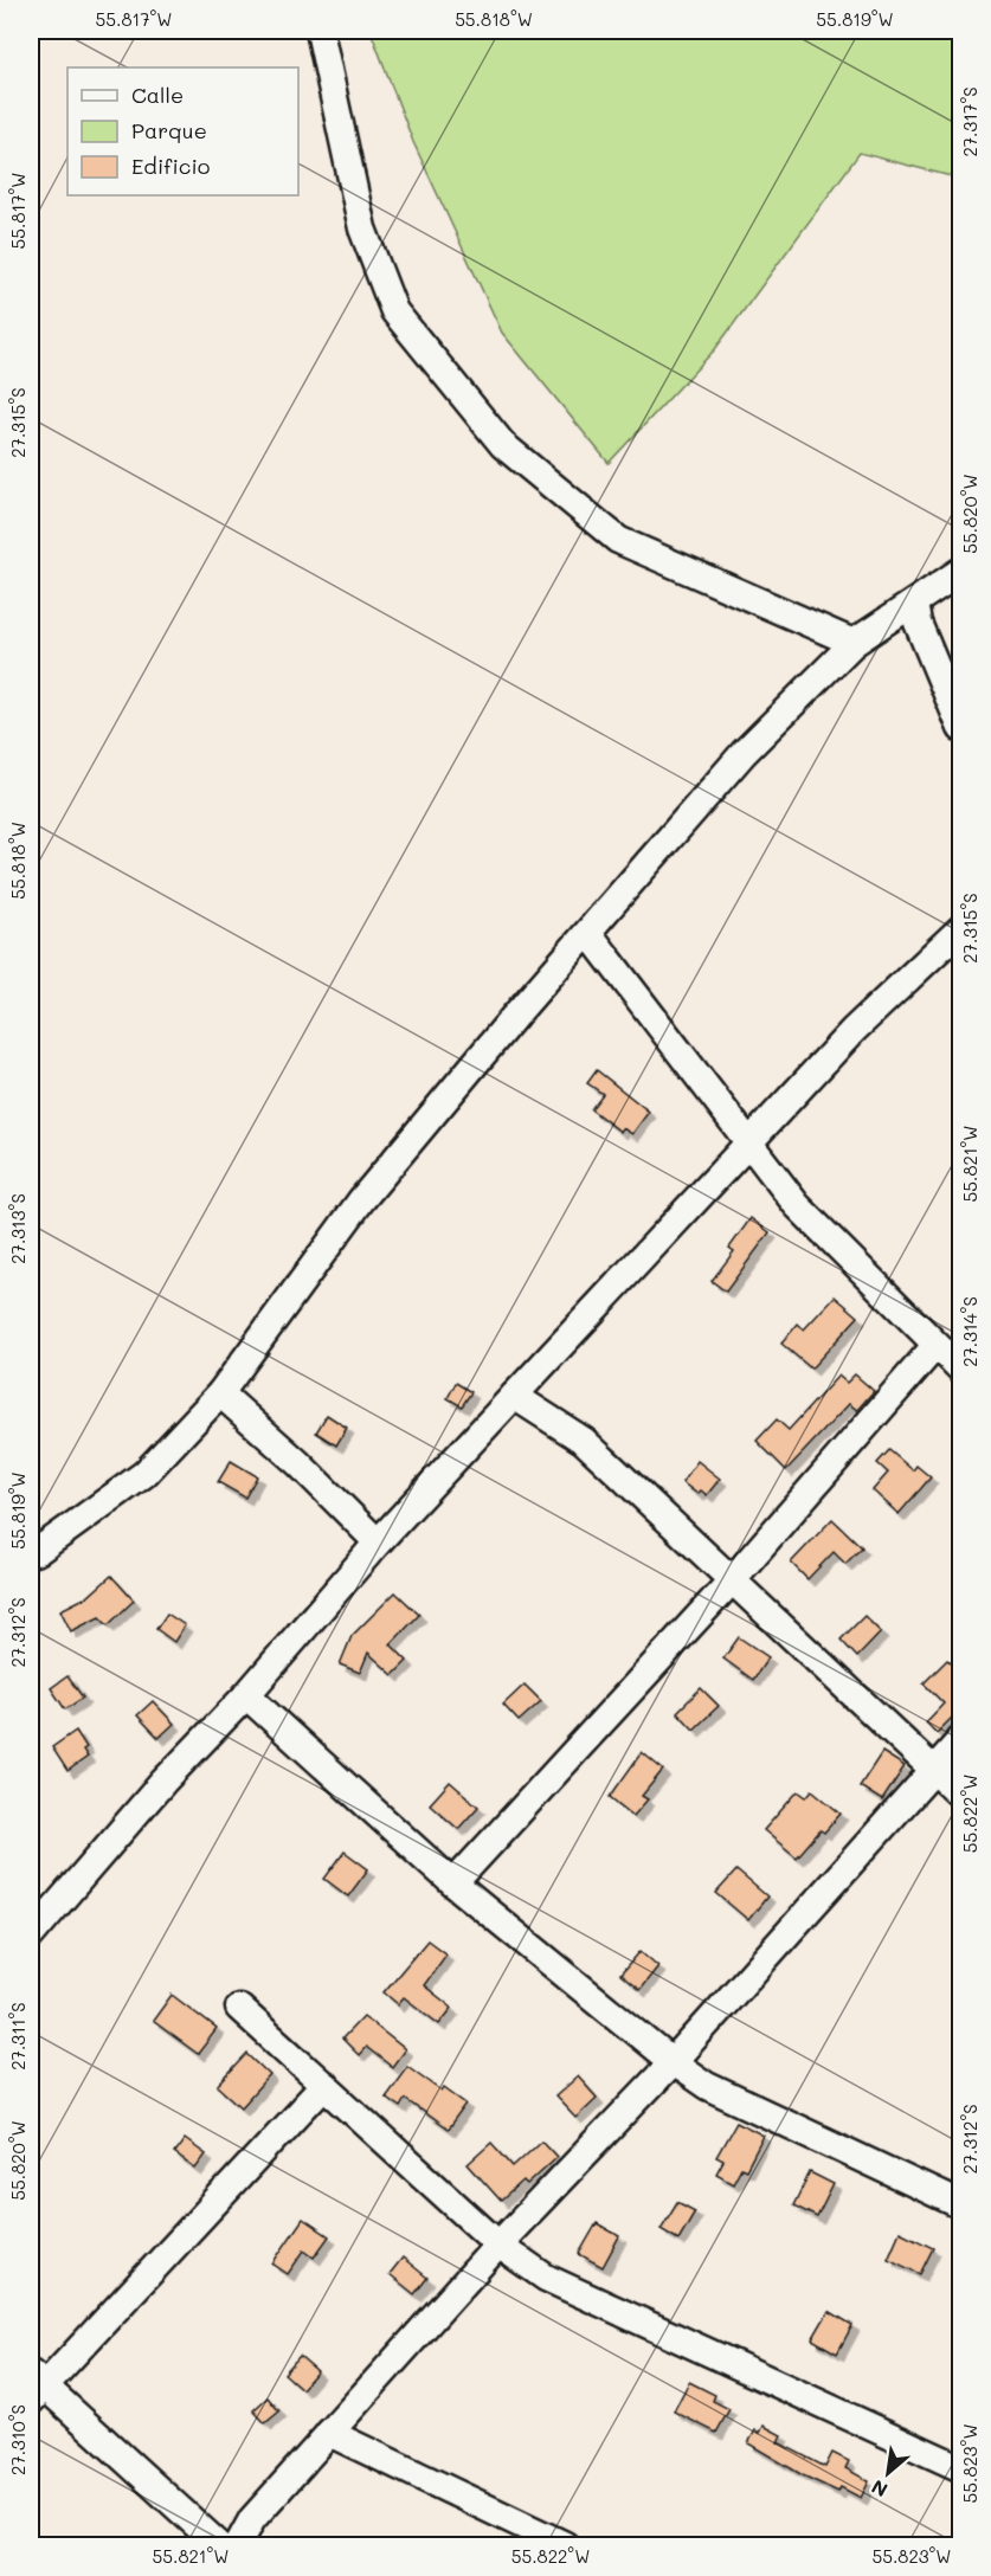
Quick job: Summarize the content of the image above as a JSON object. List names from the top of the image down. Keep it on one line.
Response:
{"legend":["Calle","Parque","Edificio"],"north":"bottom left","coordinates":["55.817°W","55.818°W","55.819°W","27.317°S","27.315°S","55.820°W","55.821°W","27.313°S","27.314°S","27.312°S","55.822°W","27.311°S","27.310°S","55.823°W"]}
